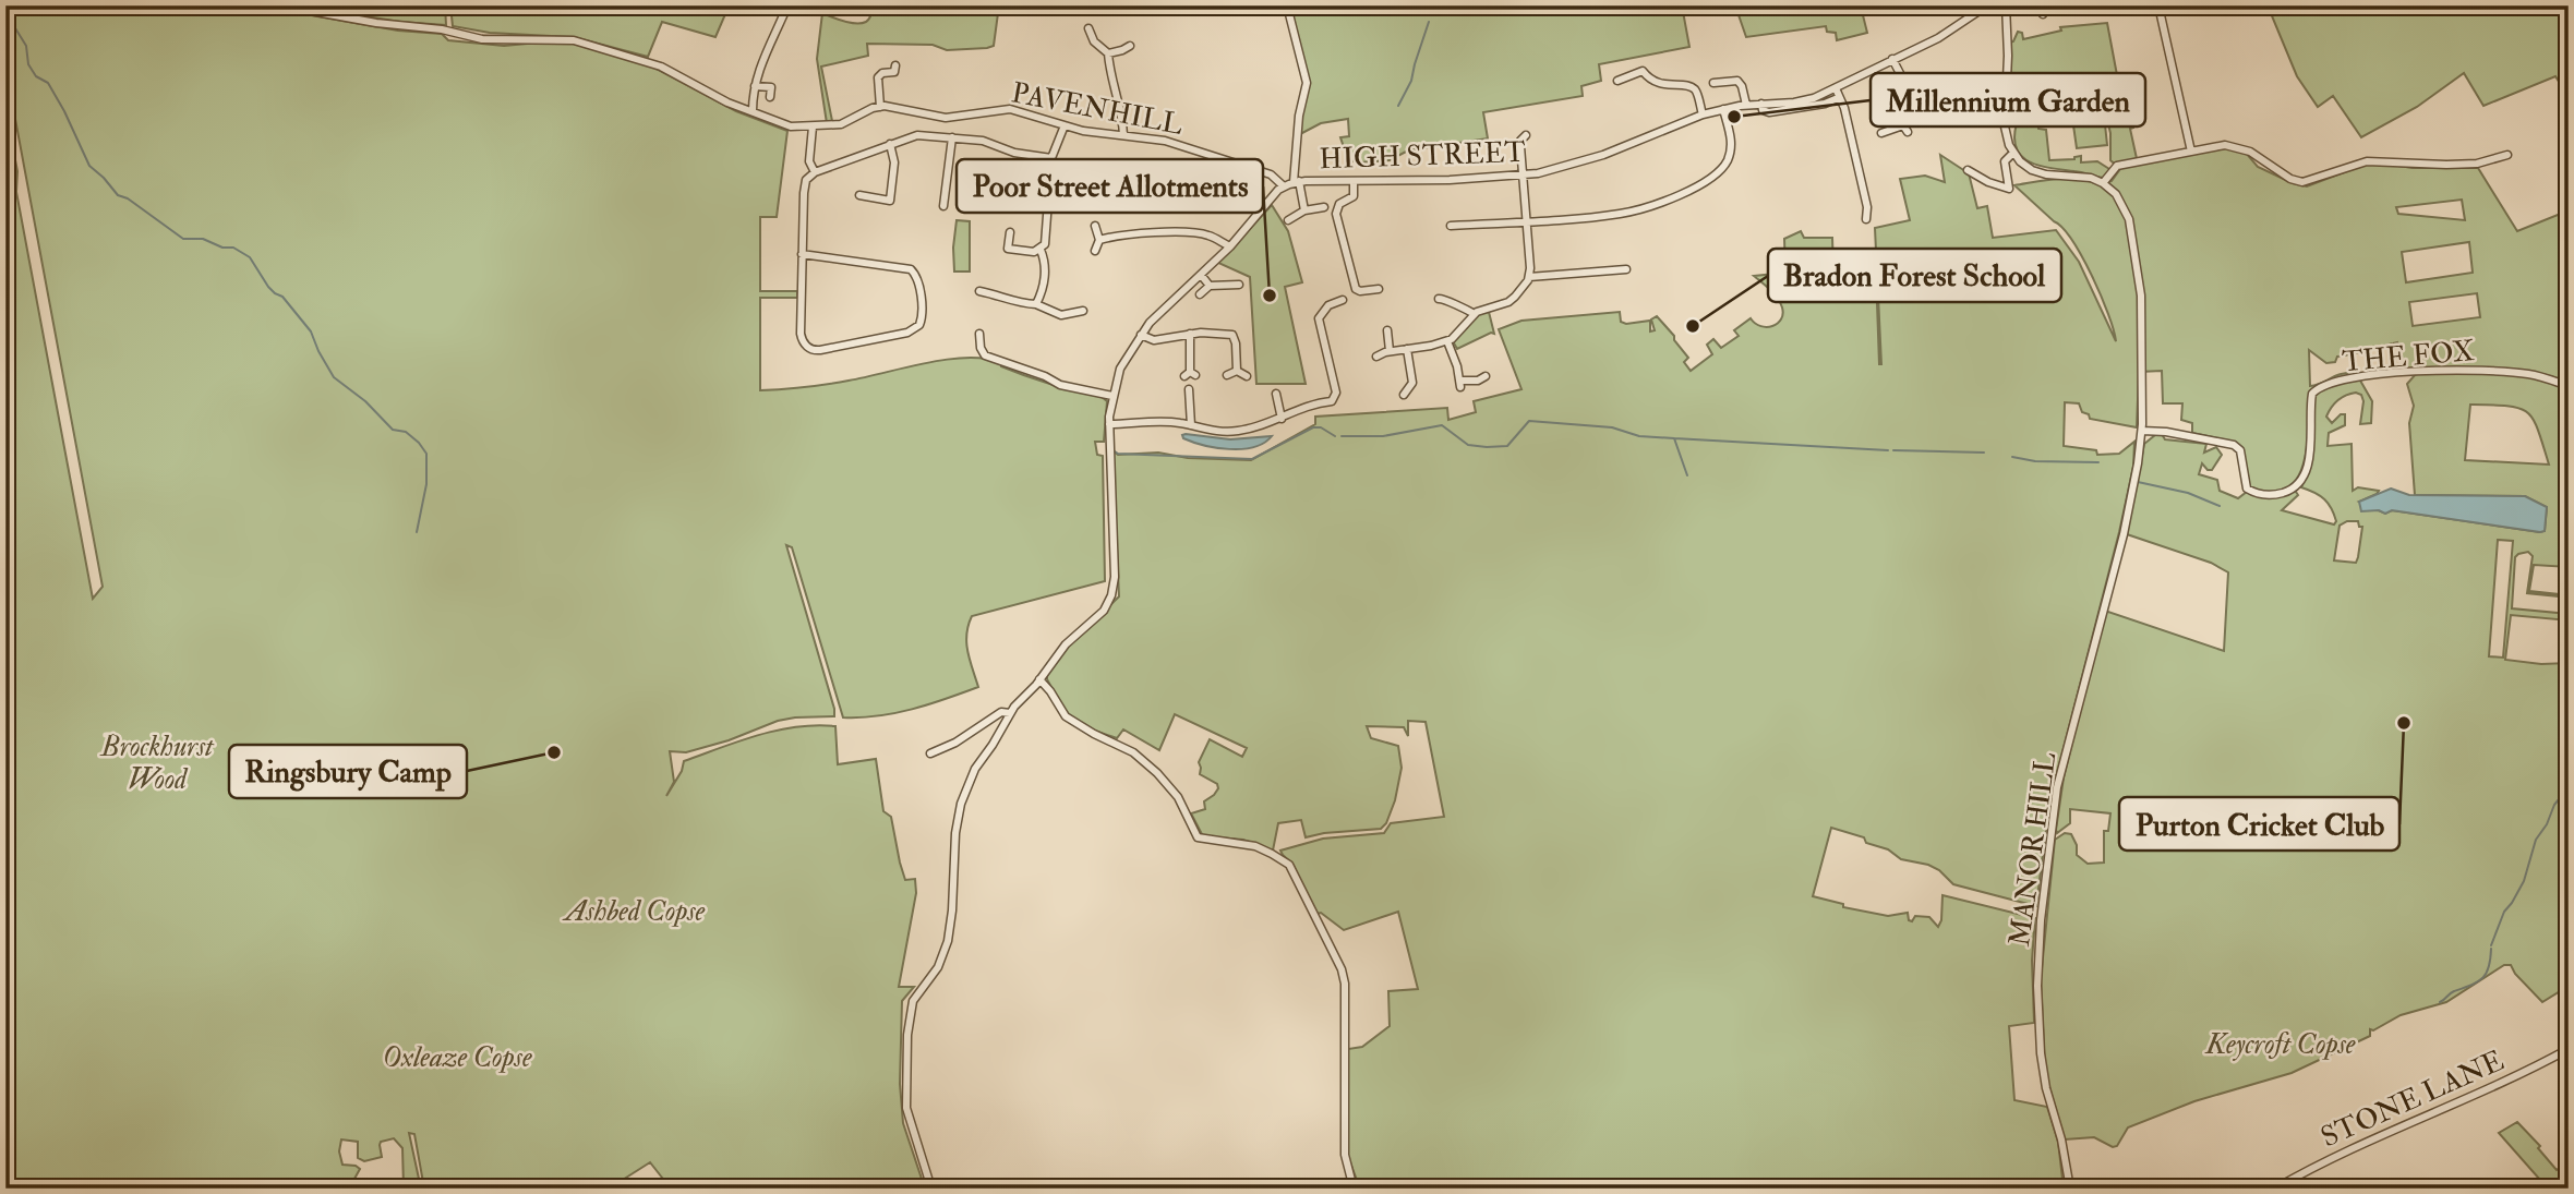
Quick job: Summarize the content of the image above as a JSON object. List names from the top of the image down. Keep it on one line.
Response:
{"streets":{"street":["PAVENHILL","HIGH STREET","THE FOX","MANOR HILL","STONE LANE"]},"crossings":[["PAVENHILL","HIGH STREET"],["THE FOX","MANOR HILL"]],"parks":["Brockhurst Wood","Ashbed Copse","Keycroft Copse","Oxleaze Copse"],"places":["Millennium Garden","Poor Street Allotments","Bradon Forest School","Purton Cricket Club","Ringsbury Camp"]}
